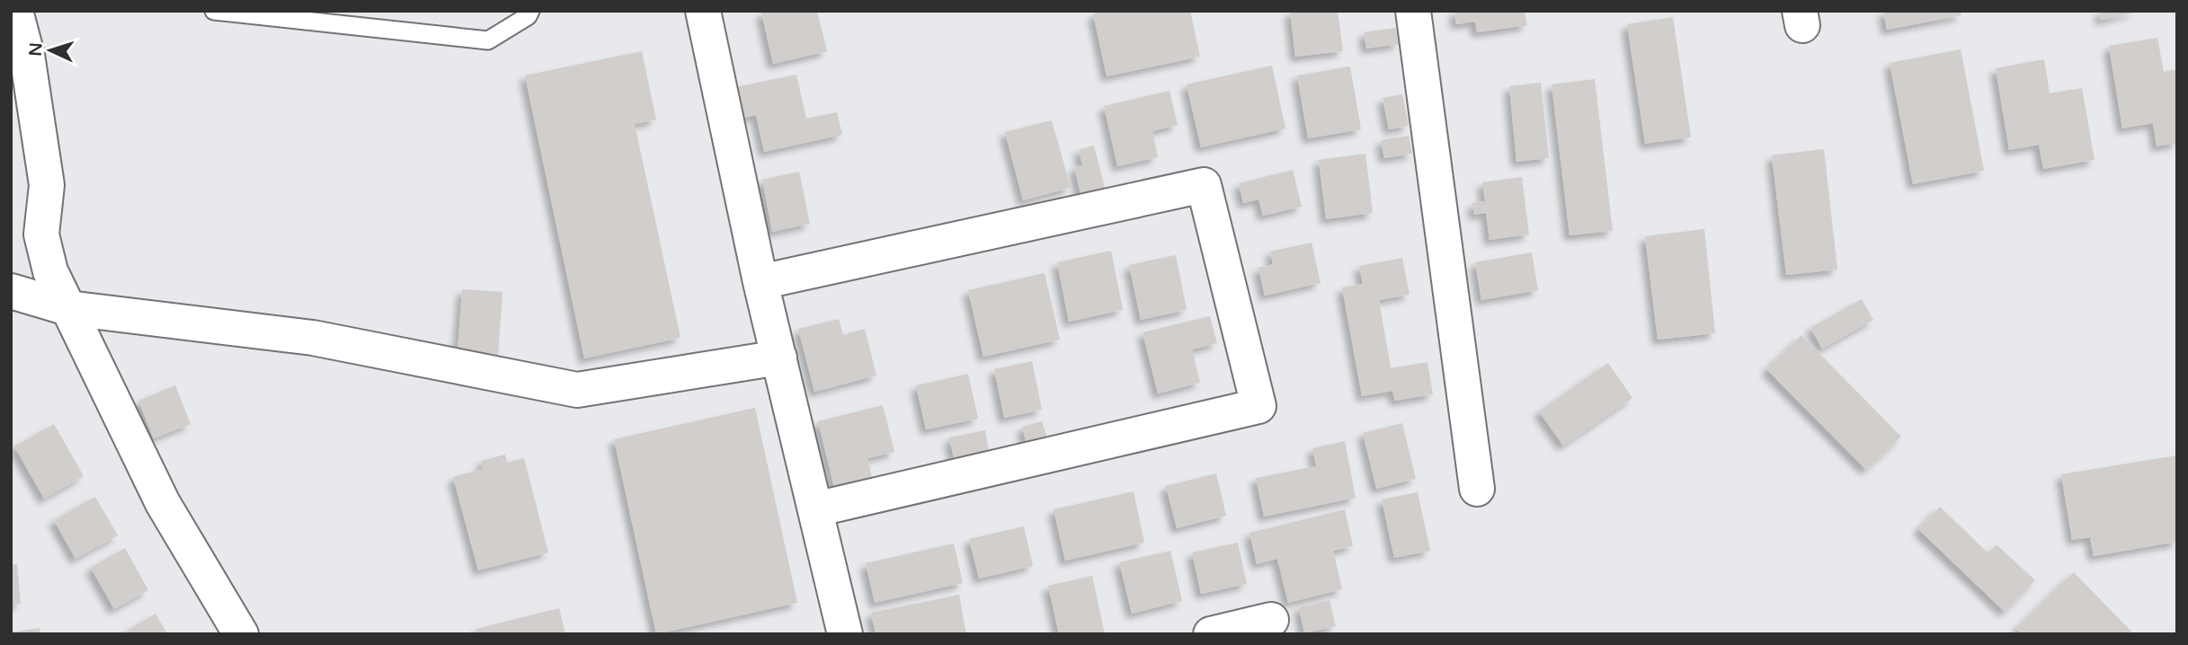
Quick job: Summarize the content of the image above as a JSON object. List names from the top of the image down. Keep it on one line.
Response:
{"north":"left"}
